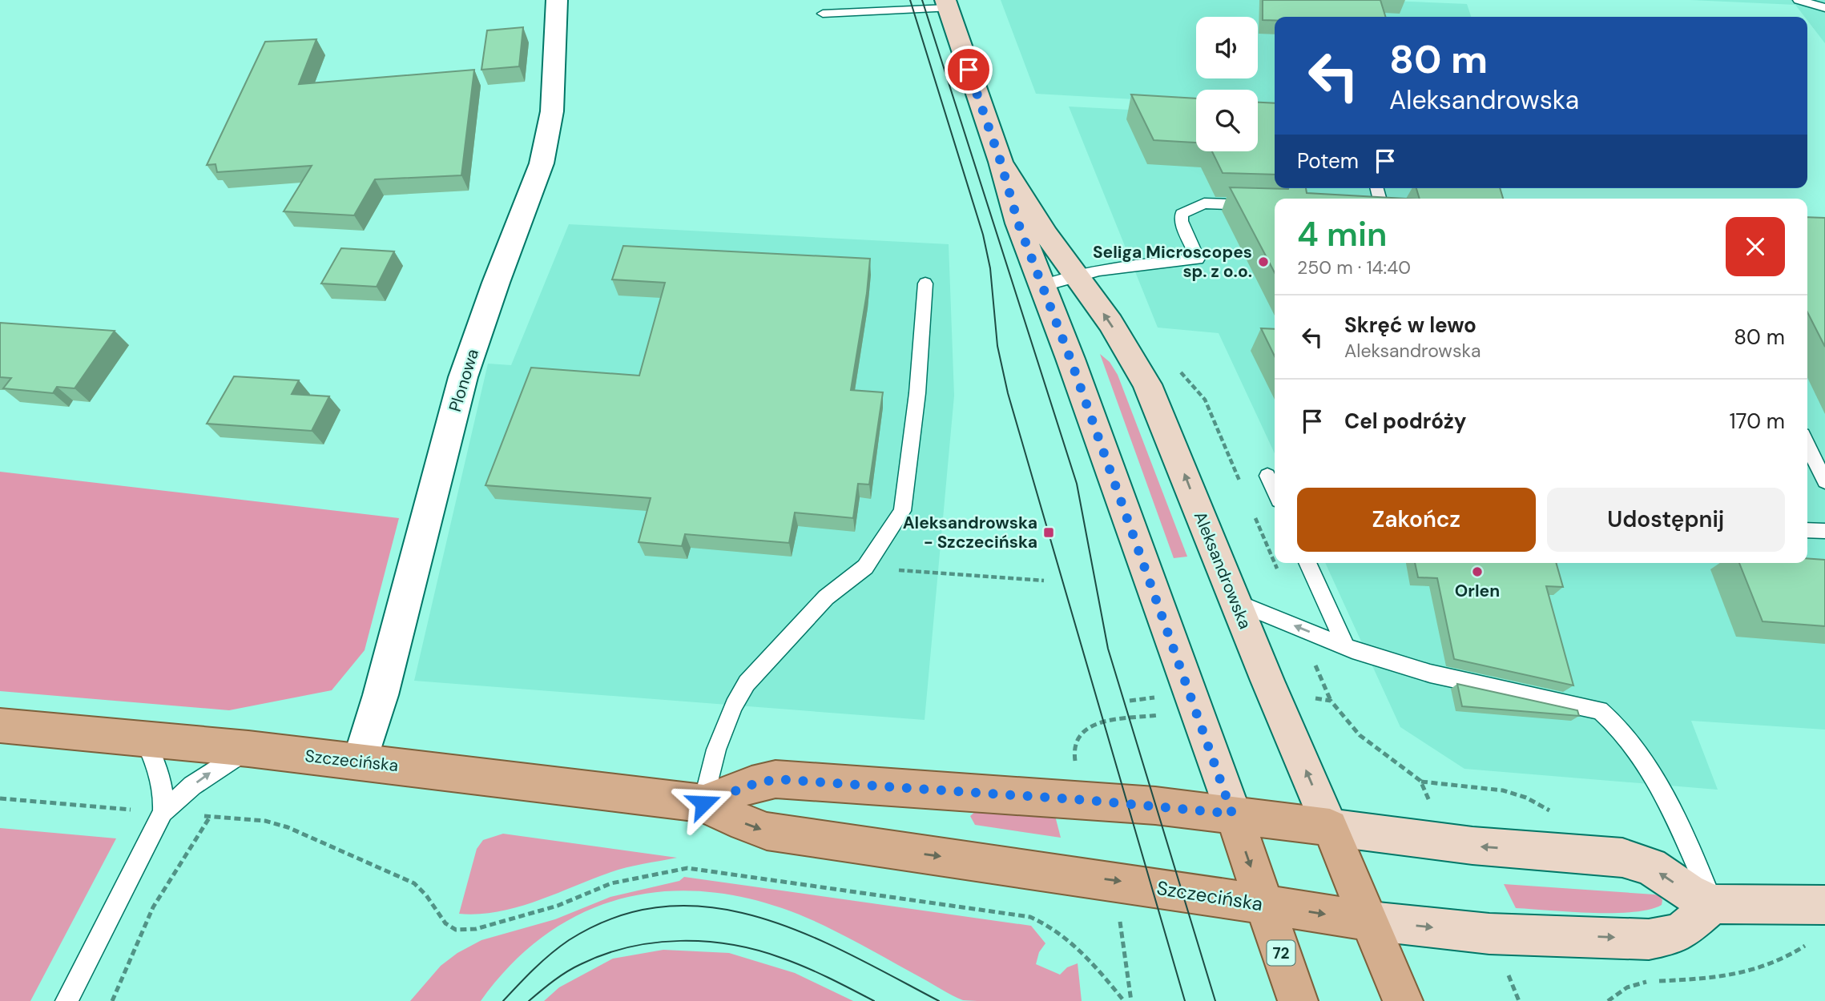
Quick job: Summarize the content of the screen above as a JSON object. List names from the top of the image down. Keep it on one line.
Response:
{"streets":{"main road":["Aleksandrowska","Szczecińska","72"],"street":["Plonowa"]},"crossings":[["Plonowa","Szczecińska"],["Aleksandrowska","Szczecińska"]],"places":{"other":["Seliga Microscopes sp. z o.o.","Orlen"],"transit":["Aleksandrowska - Szczecińska"]},"page":{"turn":["80 m","Aleksandrowska"],"then":"Potem","heading":["4 min","250 m · 14:40"],"list":[{"name":"Skręć w lewo","note":"Aleksandrowska","value":"80 m"},{"name":"Cel podróży","value":"170 m"}],"buttons":["Zakończ","Udostępnij"]}}
